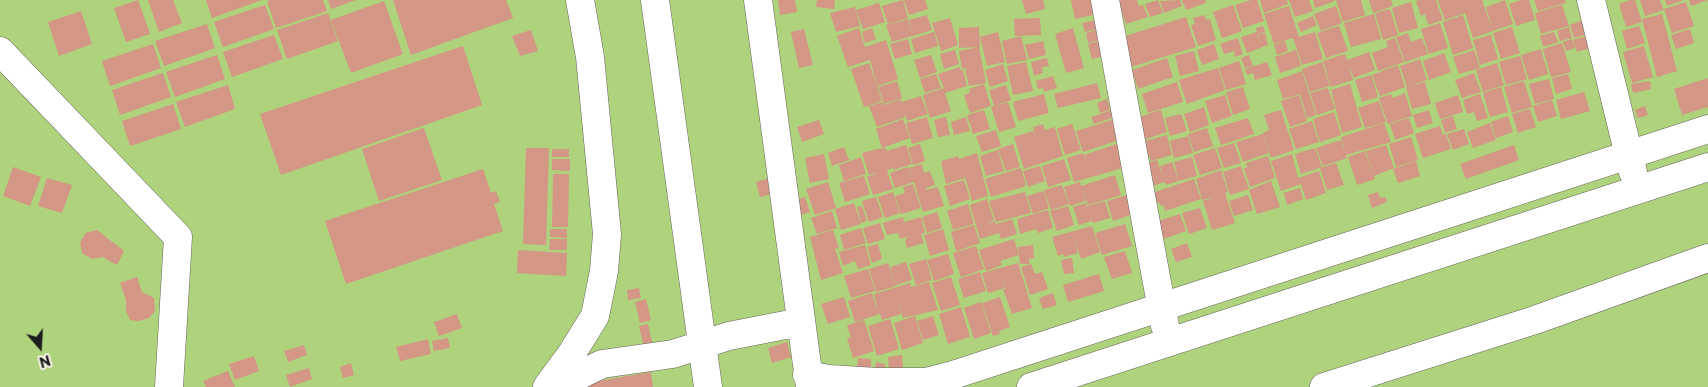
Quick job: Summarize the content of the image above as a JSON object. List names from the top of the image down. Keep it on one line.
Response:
{"north":"bottom"}
